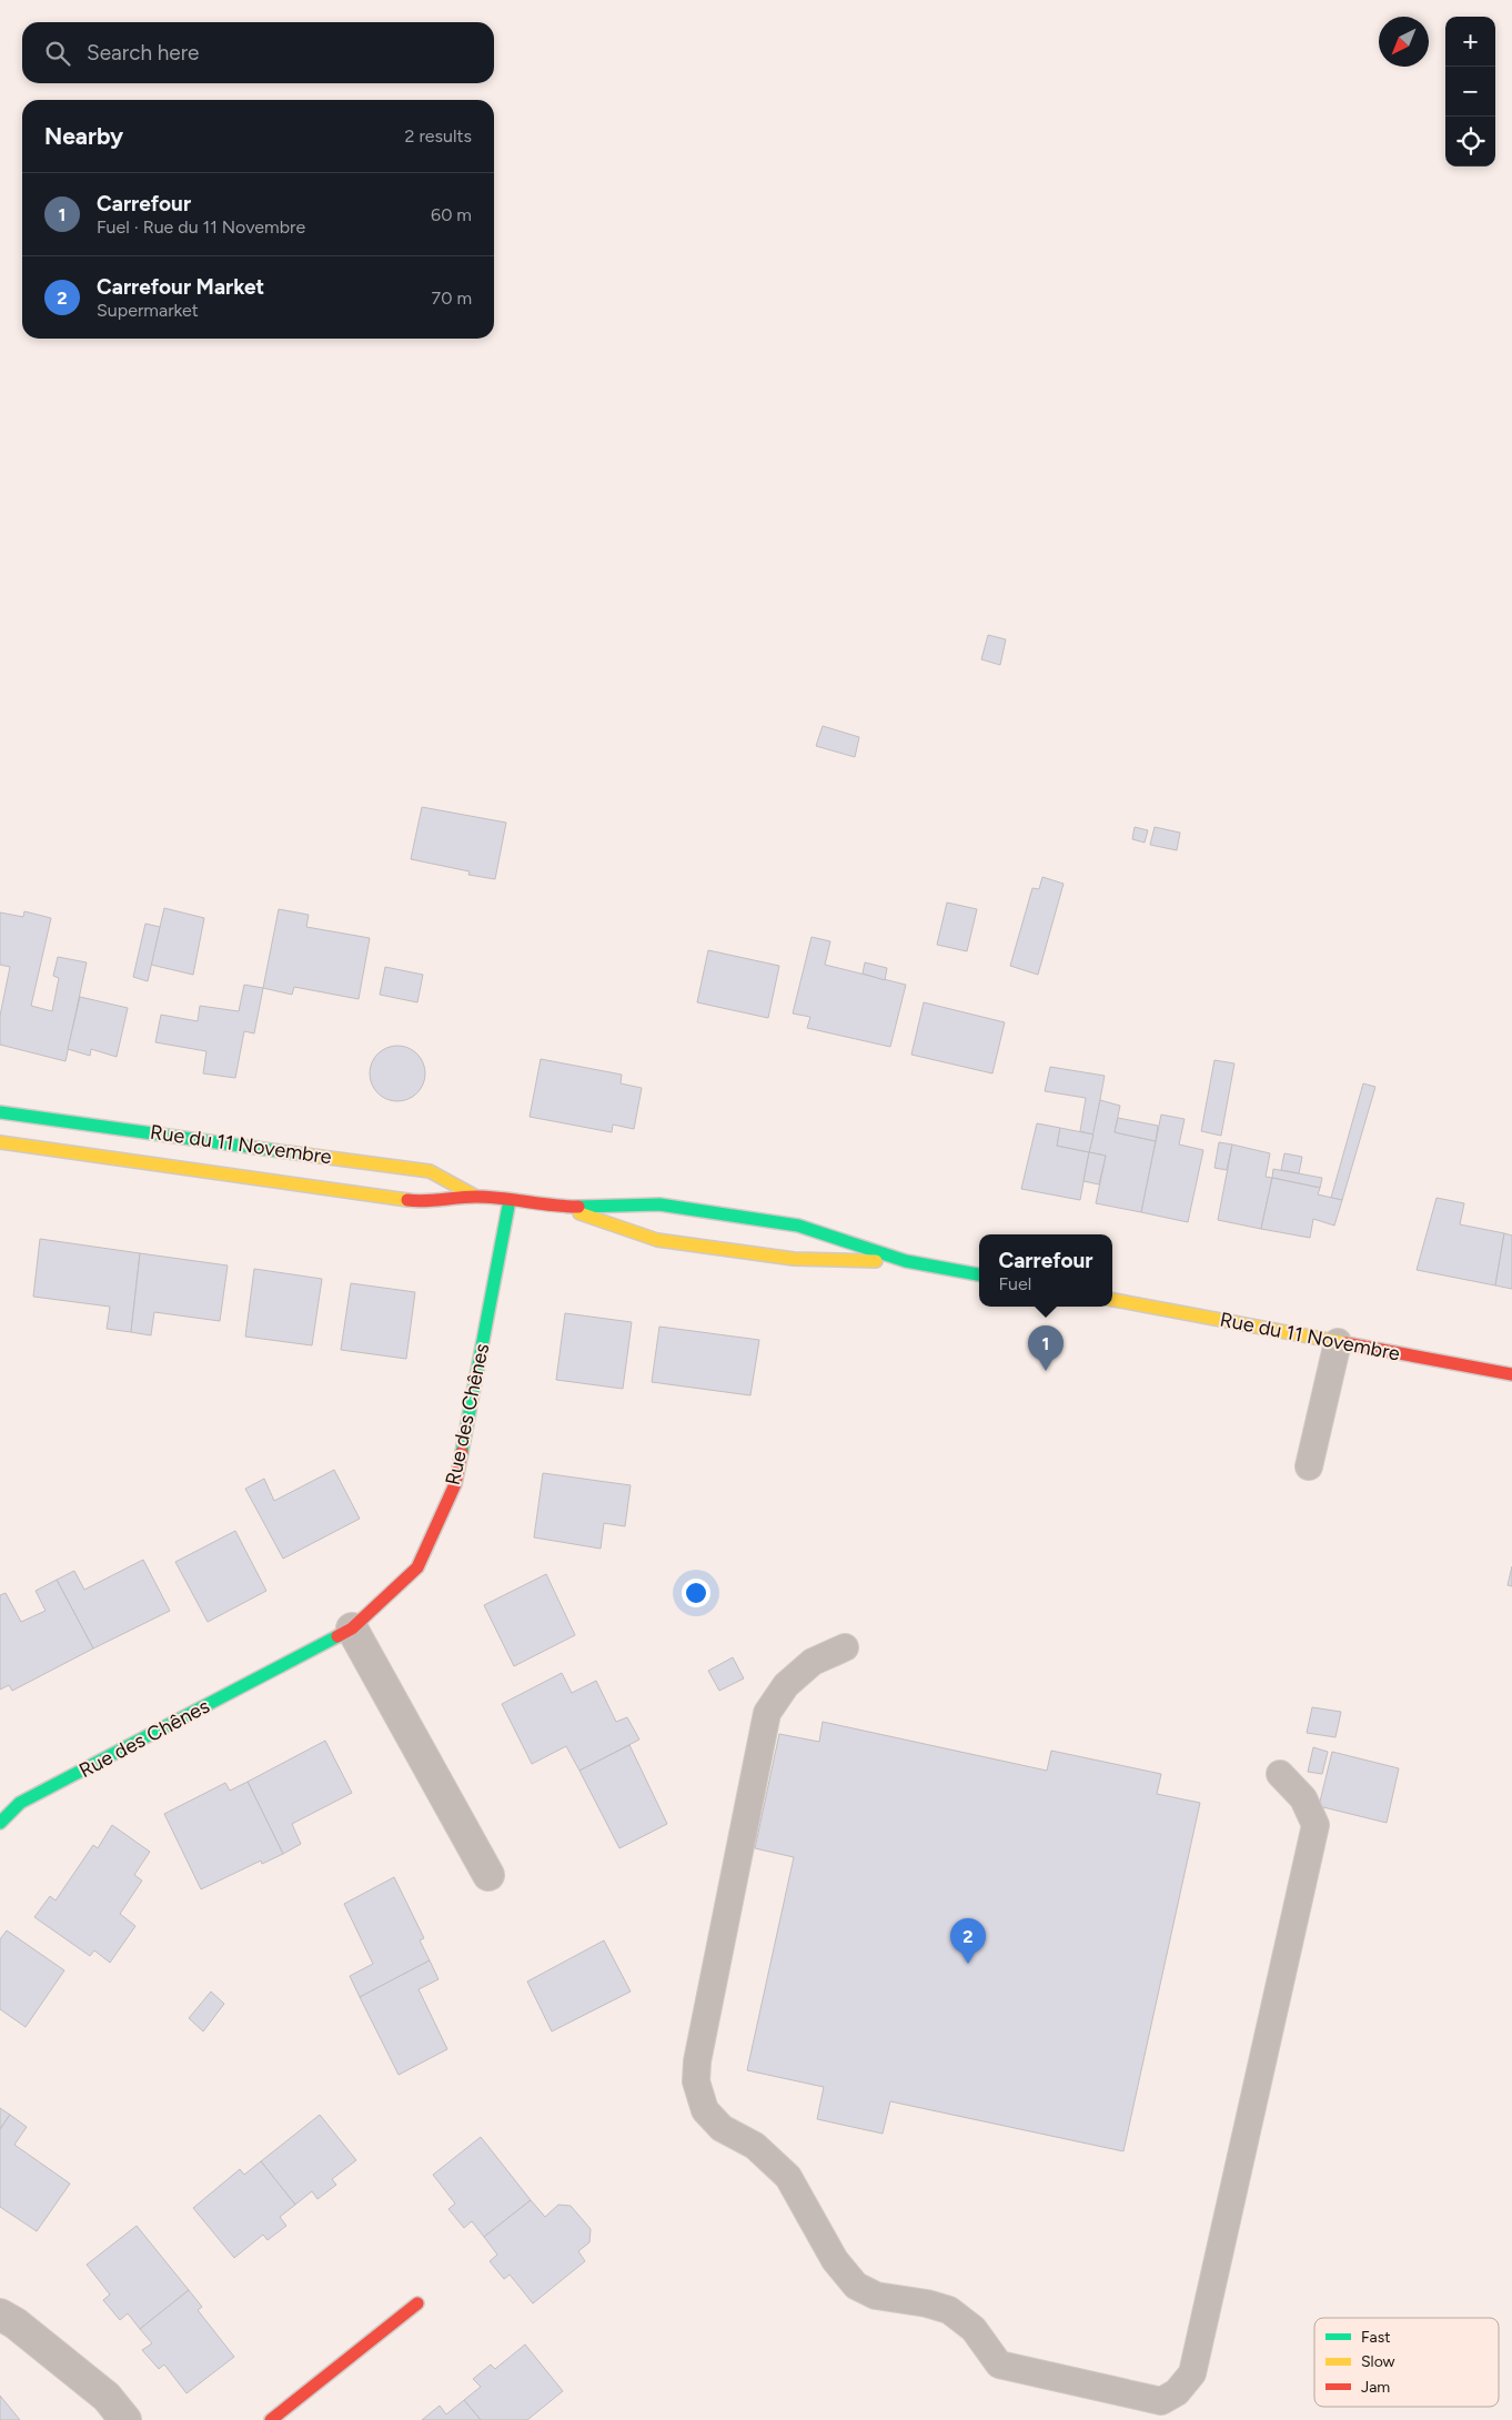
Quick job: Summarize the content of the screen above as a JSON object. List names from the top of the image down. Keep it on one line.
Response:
{"streets":{"main road":["Rue du 11 Novembre","Rue des Chênes"]},"crossings":[["Rue du 11 Novembre","Rue des Chênes"]],"legend":["Fast","Slow","Jam"],"north":"bottom left","page":{"map_buttons":["+","−"],"search":"Search here","heading":["Nearby","2 results"],"list":[{"mark":"1","name":"Carrefour","note":"Fuel · Rue du 11 Novembre","value":"60 m"},{"mark":"2","name":"Carrefour Market","note":"Supermarket","value":"70 m"}],"popup":["Carrefour","Fuel"],"pins":["1","2"]}}
